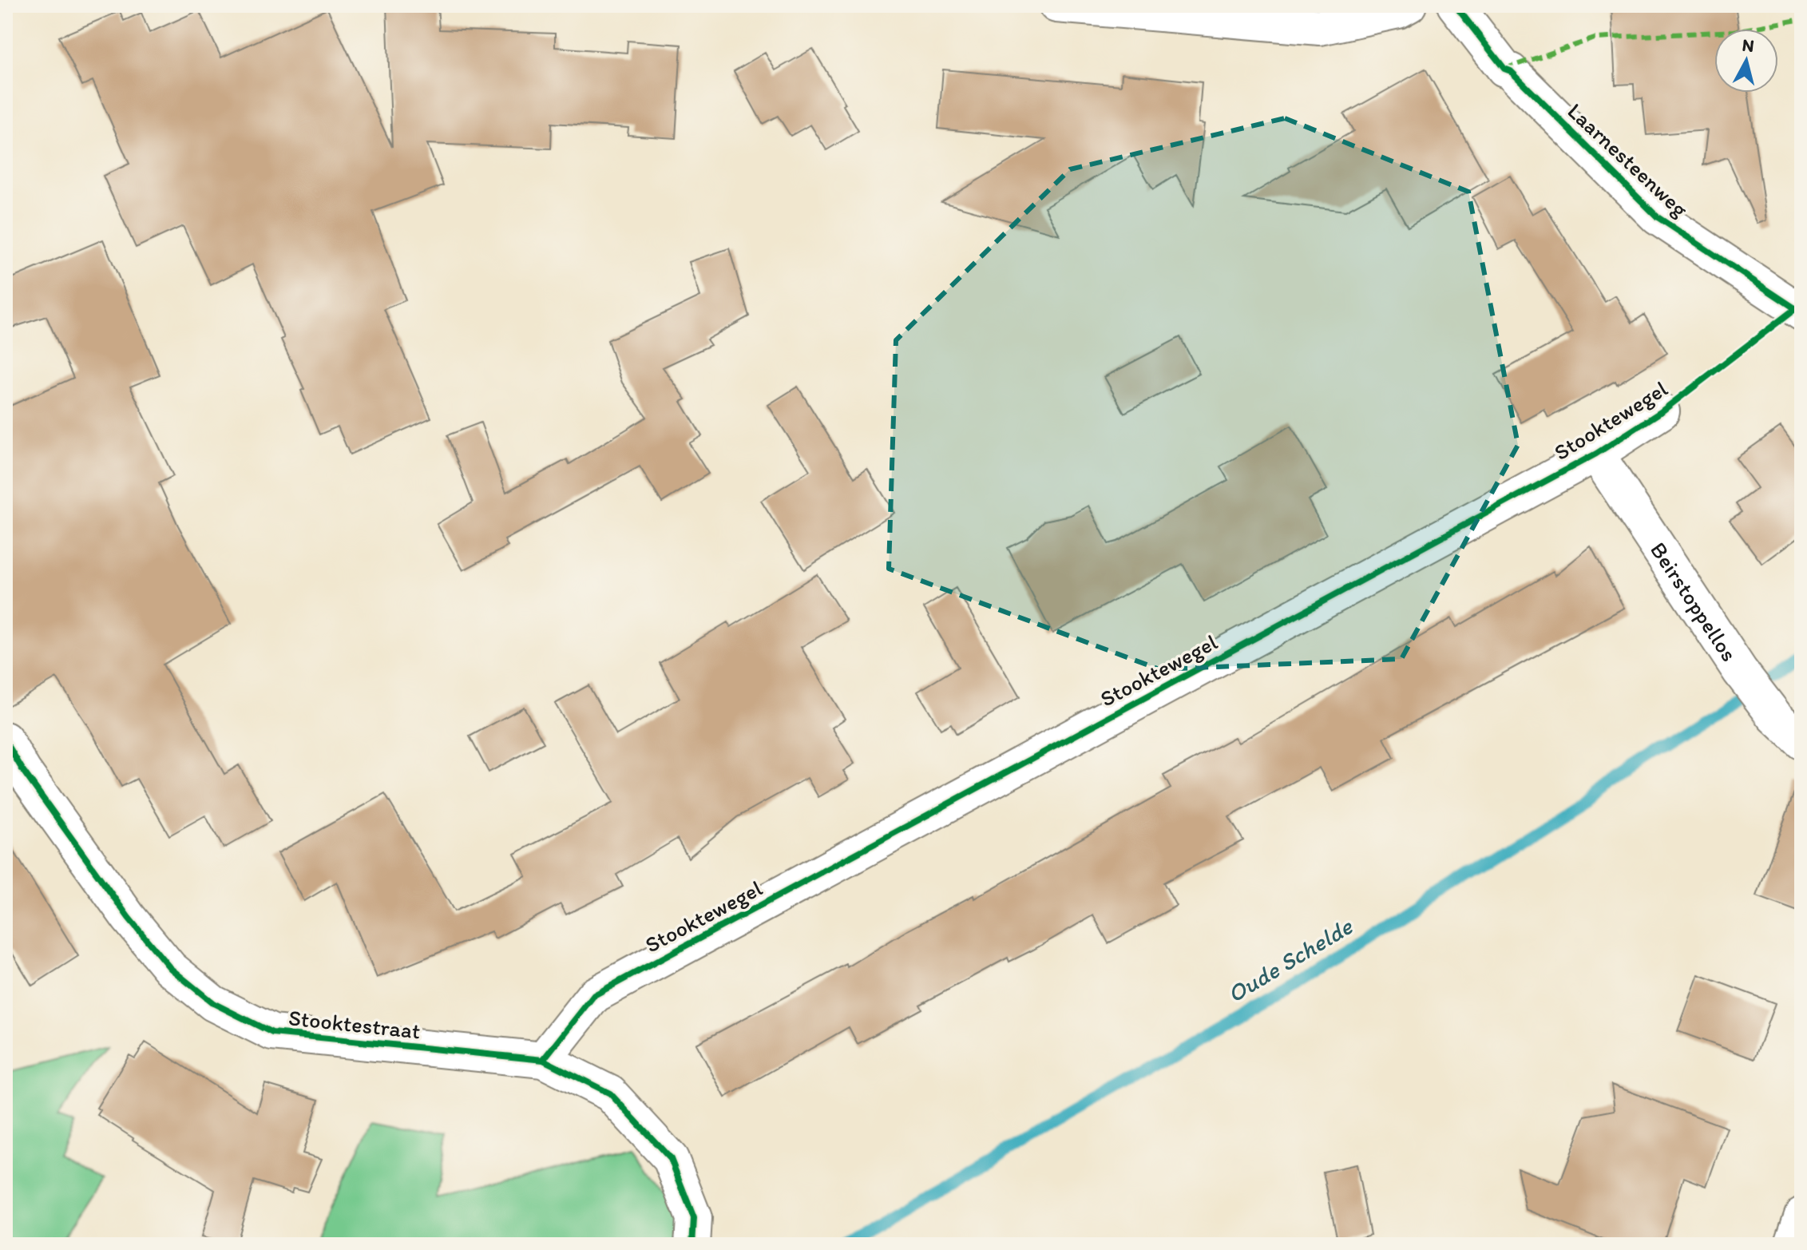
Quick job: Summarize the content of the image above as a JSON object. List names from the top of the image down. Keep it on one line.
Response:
{"streets":{"street":["Laarnesteenweg","Stooktewegel","Beirstoppellos","Stooktestraat"]},"crossings":[["Stooktewegel","Beirstoppellos"],["Stooktewegel","Stooktestraat"]],"water":["Oude Schelde"],"north":"top"}
